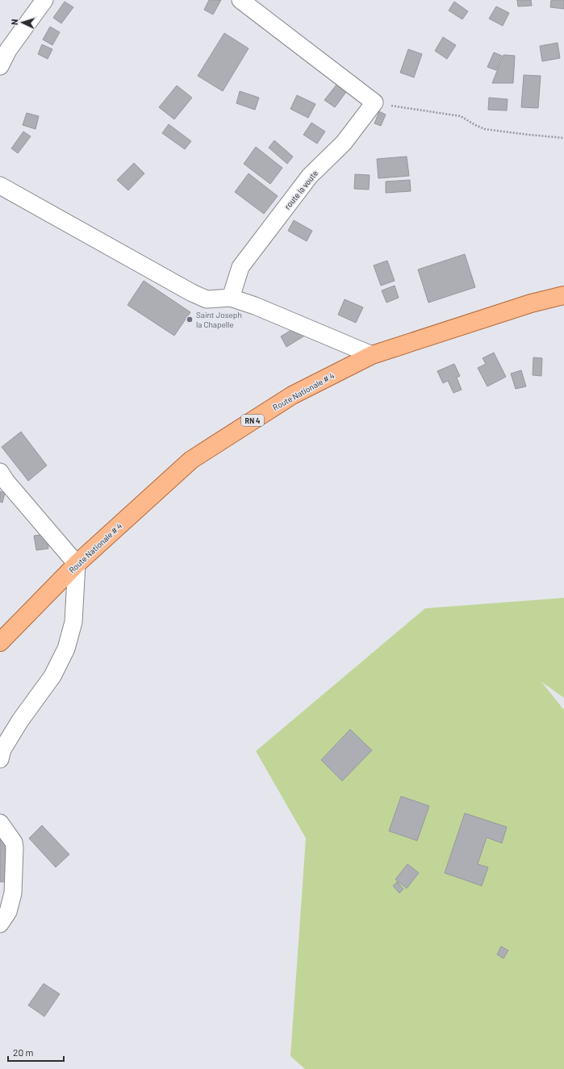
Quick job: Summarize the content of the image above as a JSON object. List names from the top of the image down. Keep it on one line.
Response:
{"streets":{"main road":["Route Nationale # 4","RN 4"],"street":["route la voute"]},"places":["Saint Joseph la Chapelle"],"scale_bar":"20 m","north":"left"}
